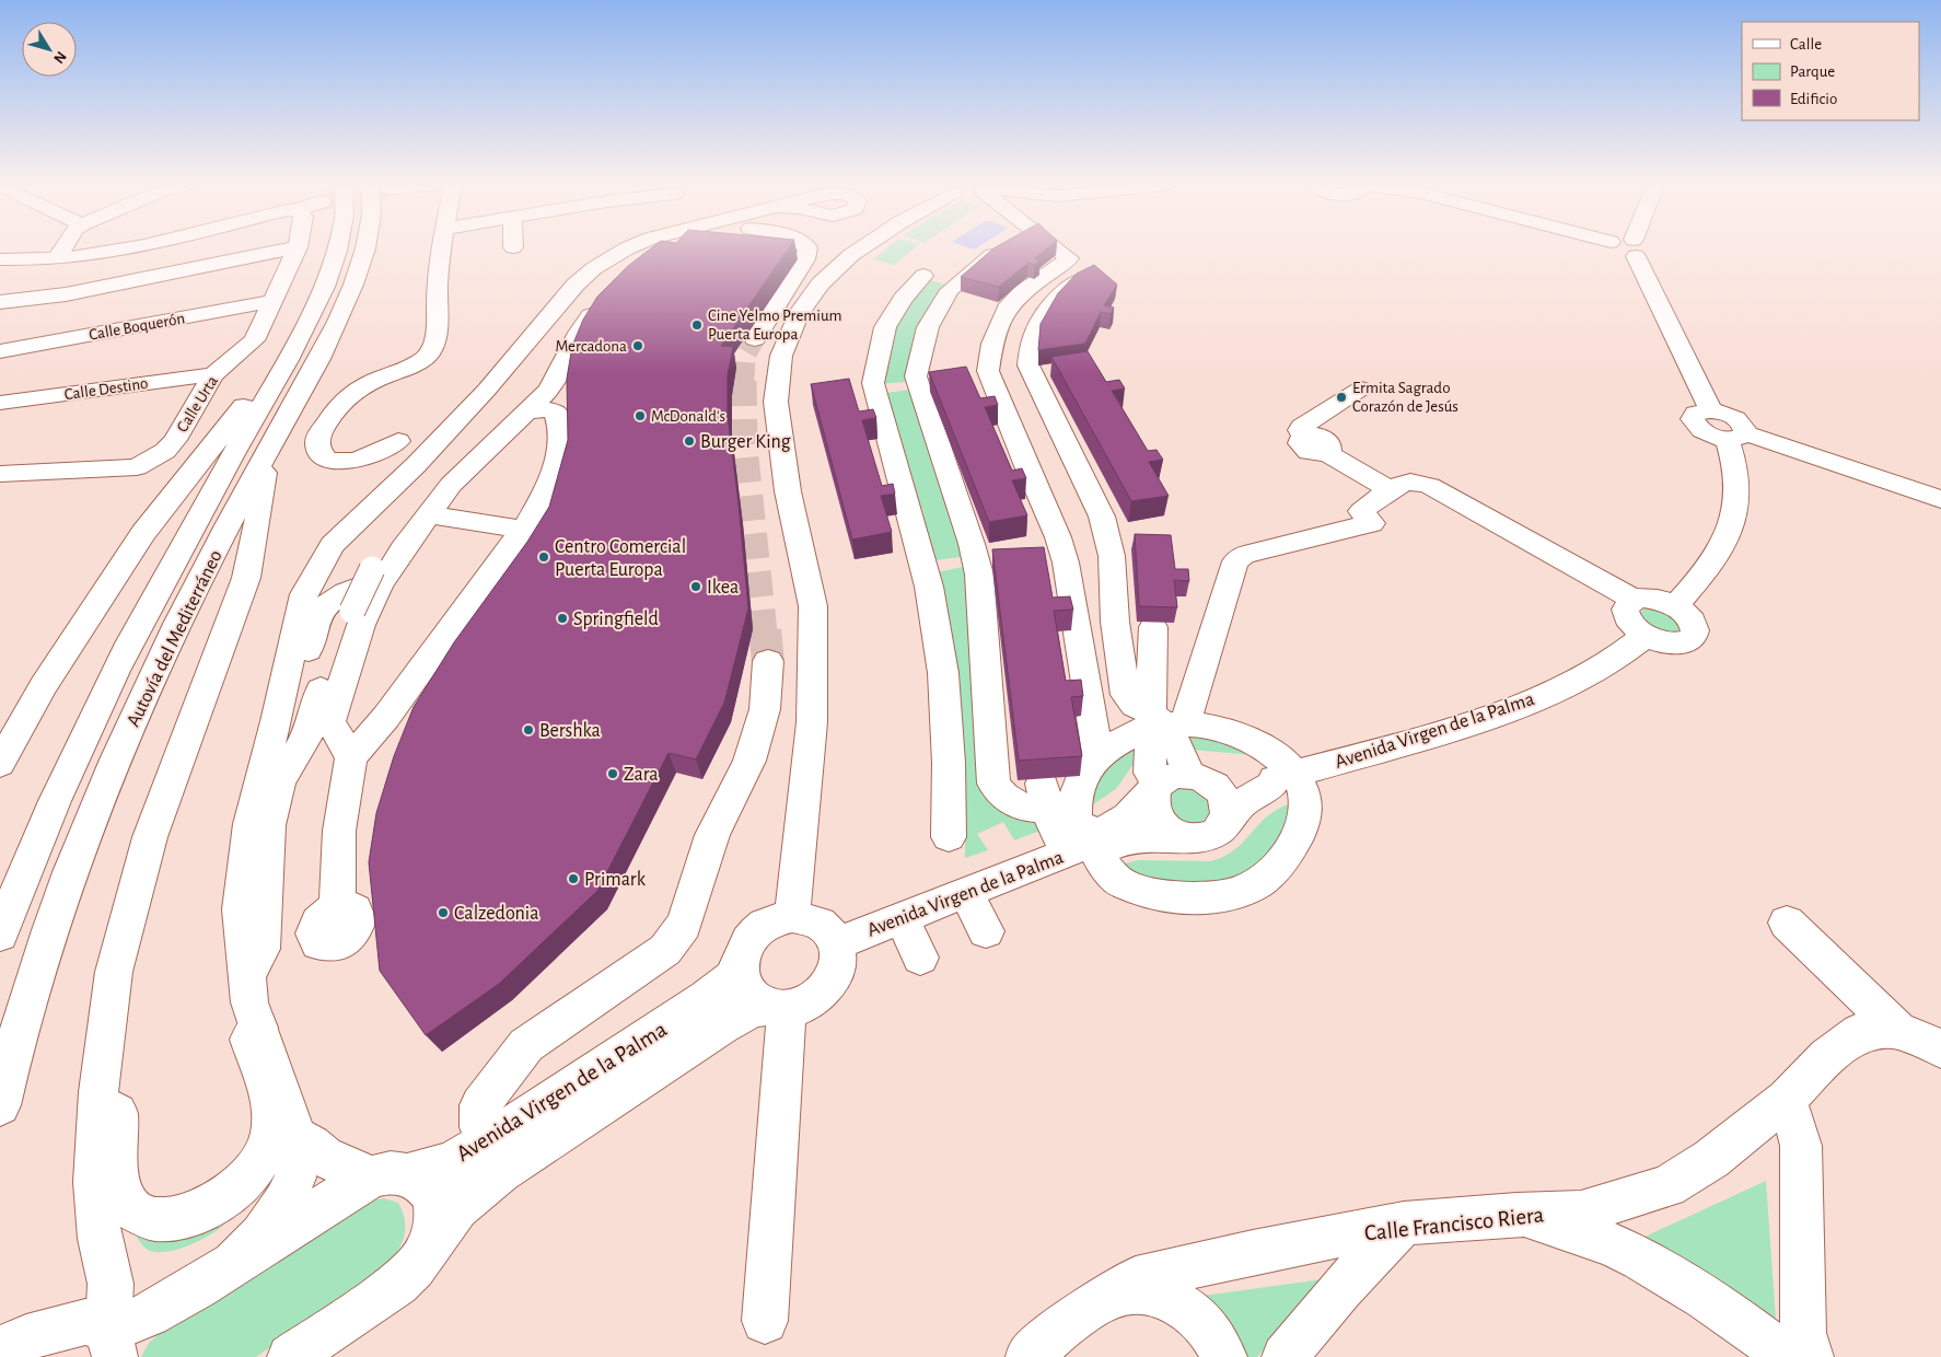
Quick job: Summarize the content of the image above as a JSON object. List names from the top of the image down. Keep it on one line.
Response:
{"streets":{"main road":["Calle Boquerón","Calle Destino","Calle Urta","Autovía del Mediterráneo","Avenida Virgen de la Palma","Calle Francisco Riera"]},"crossings":[["Calle Boquerón","Calle Urta"],["Calle Destino","Calle Urta"]],"places":["Cine Yelmo Premium Puerta Europa","Mercadona","Ermita Sagrado Corazón de Jesús","McDonald's","Burger King","Centro Comercial Puerta Europa","Ikea","Springfield","Bershka","Zara","Primark","Calzedonia"],"legend":["Calle","Parque","Edificio"],"north":"bottom right"}
